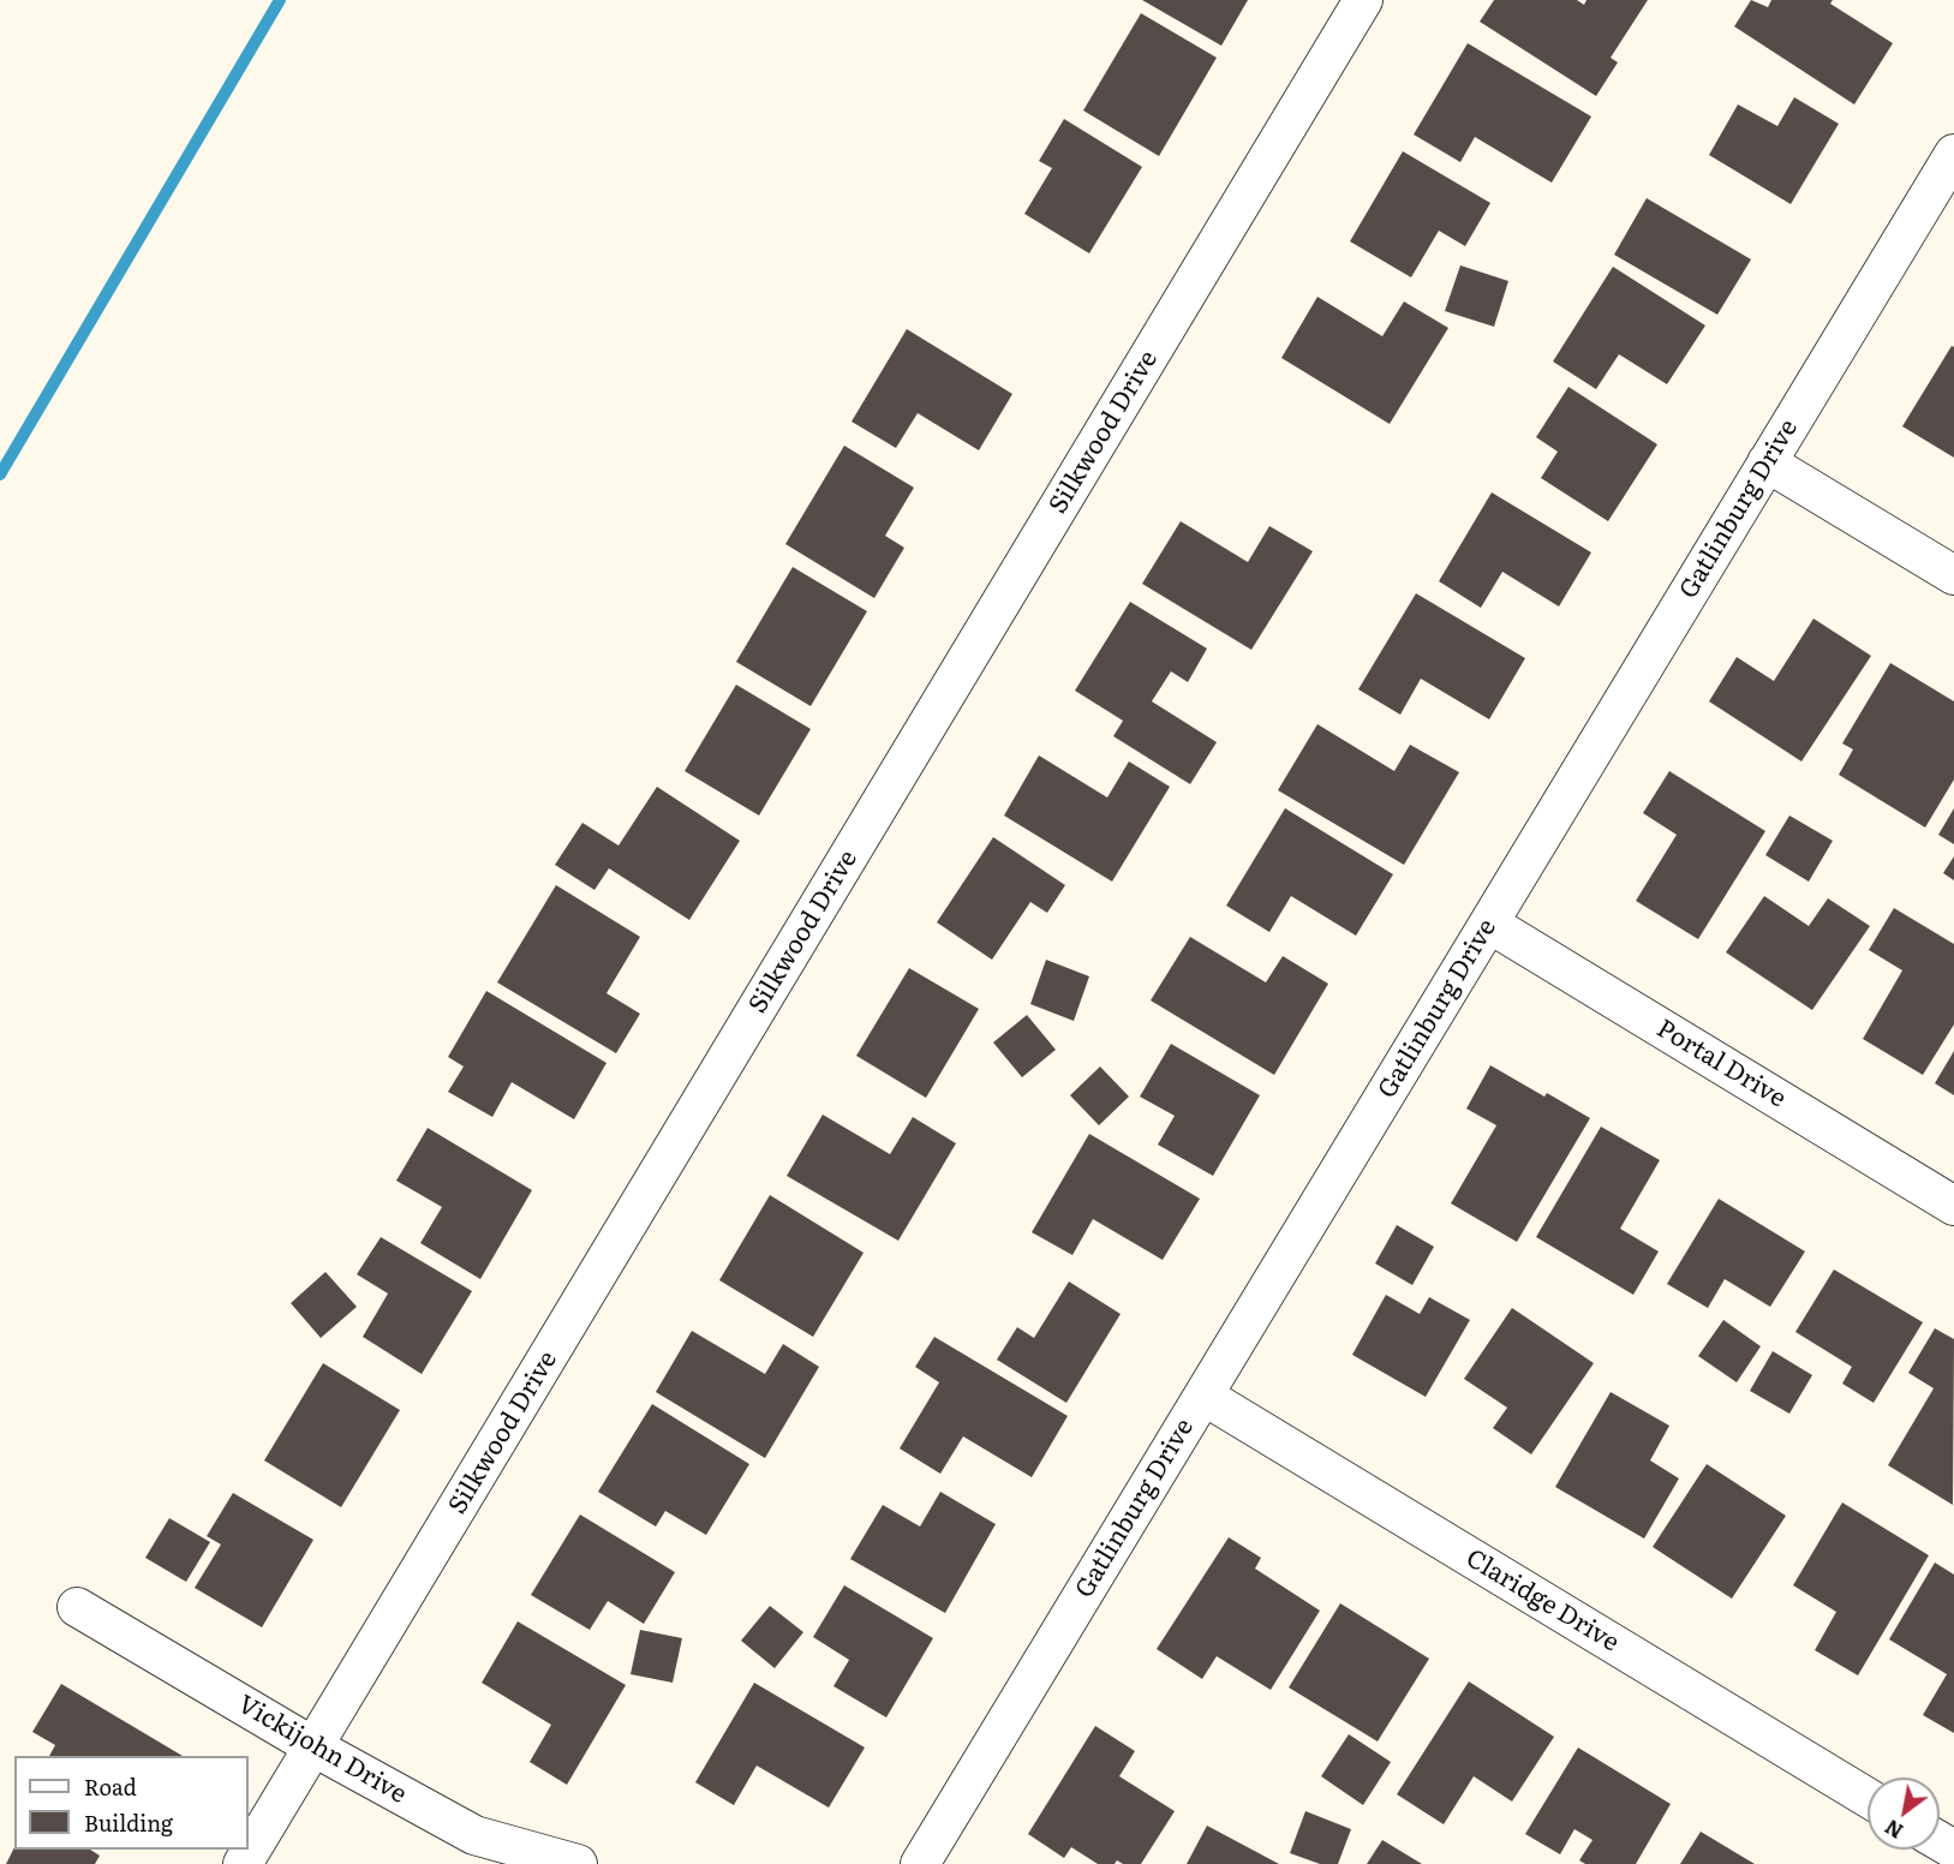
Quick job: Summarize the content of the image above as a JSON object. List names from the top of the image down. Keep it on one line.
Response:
{"streets":{"street":["Silkwood Drive","Gatlinburg Drive","Portal Drive","Claridge Drive","Vickijohn Drive"]},"crossings":[["Silkwood Drive","Vickijohn Drive"],["Gatlinburg Drive","Portal Drive"],["Gatlinburg Drive","Claridge Drive"]],"legend":["Road","Building"],"north":"bottom left"}
